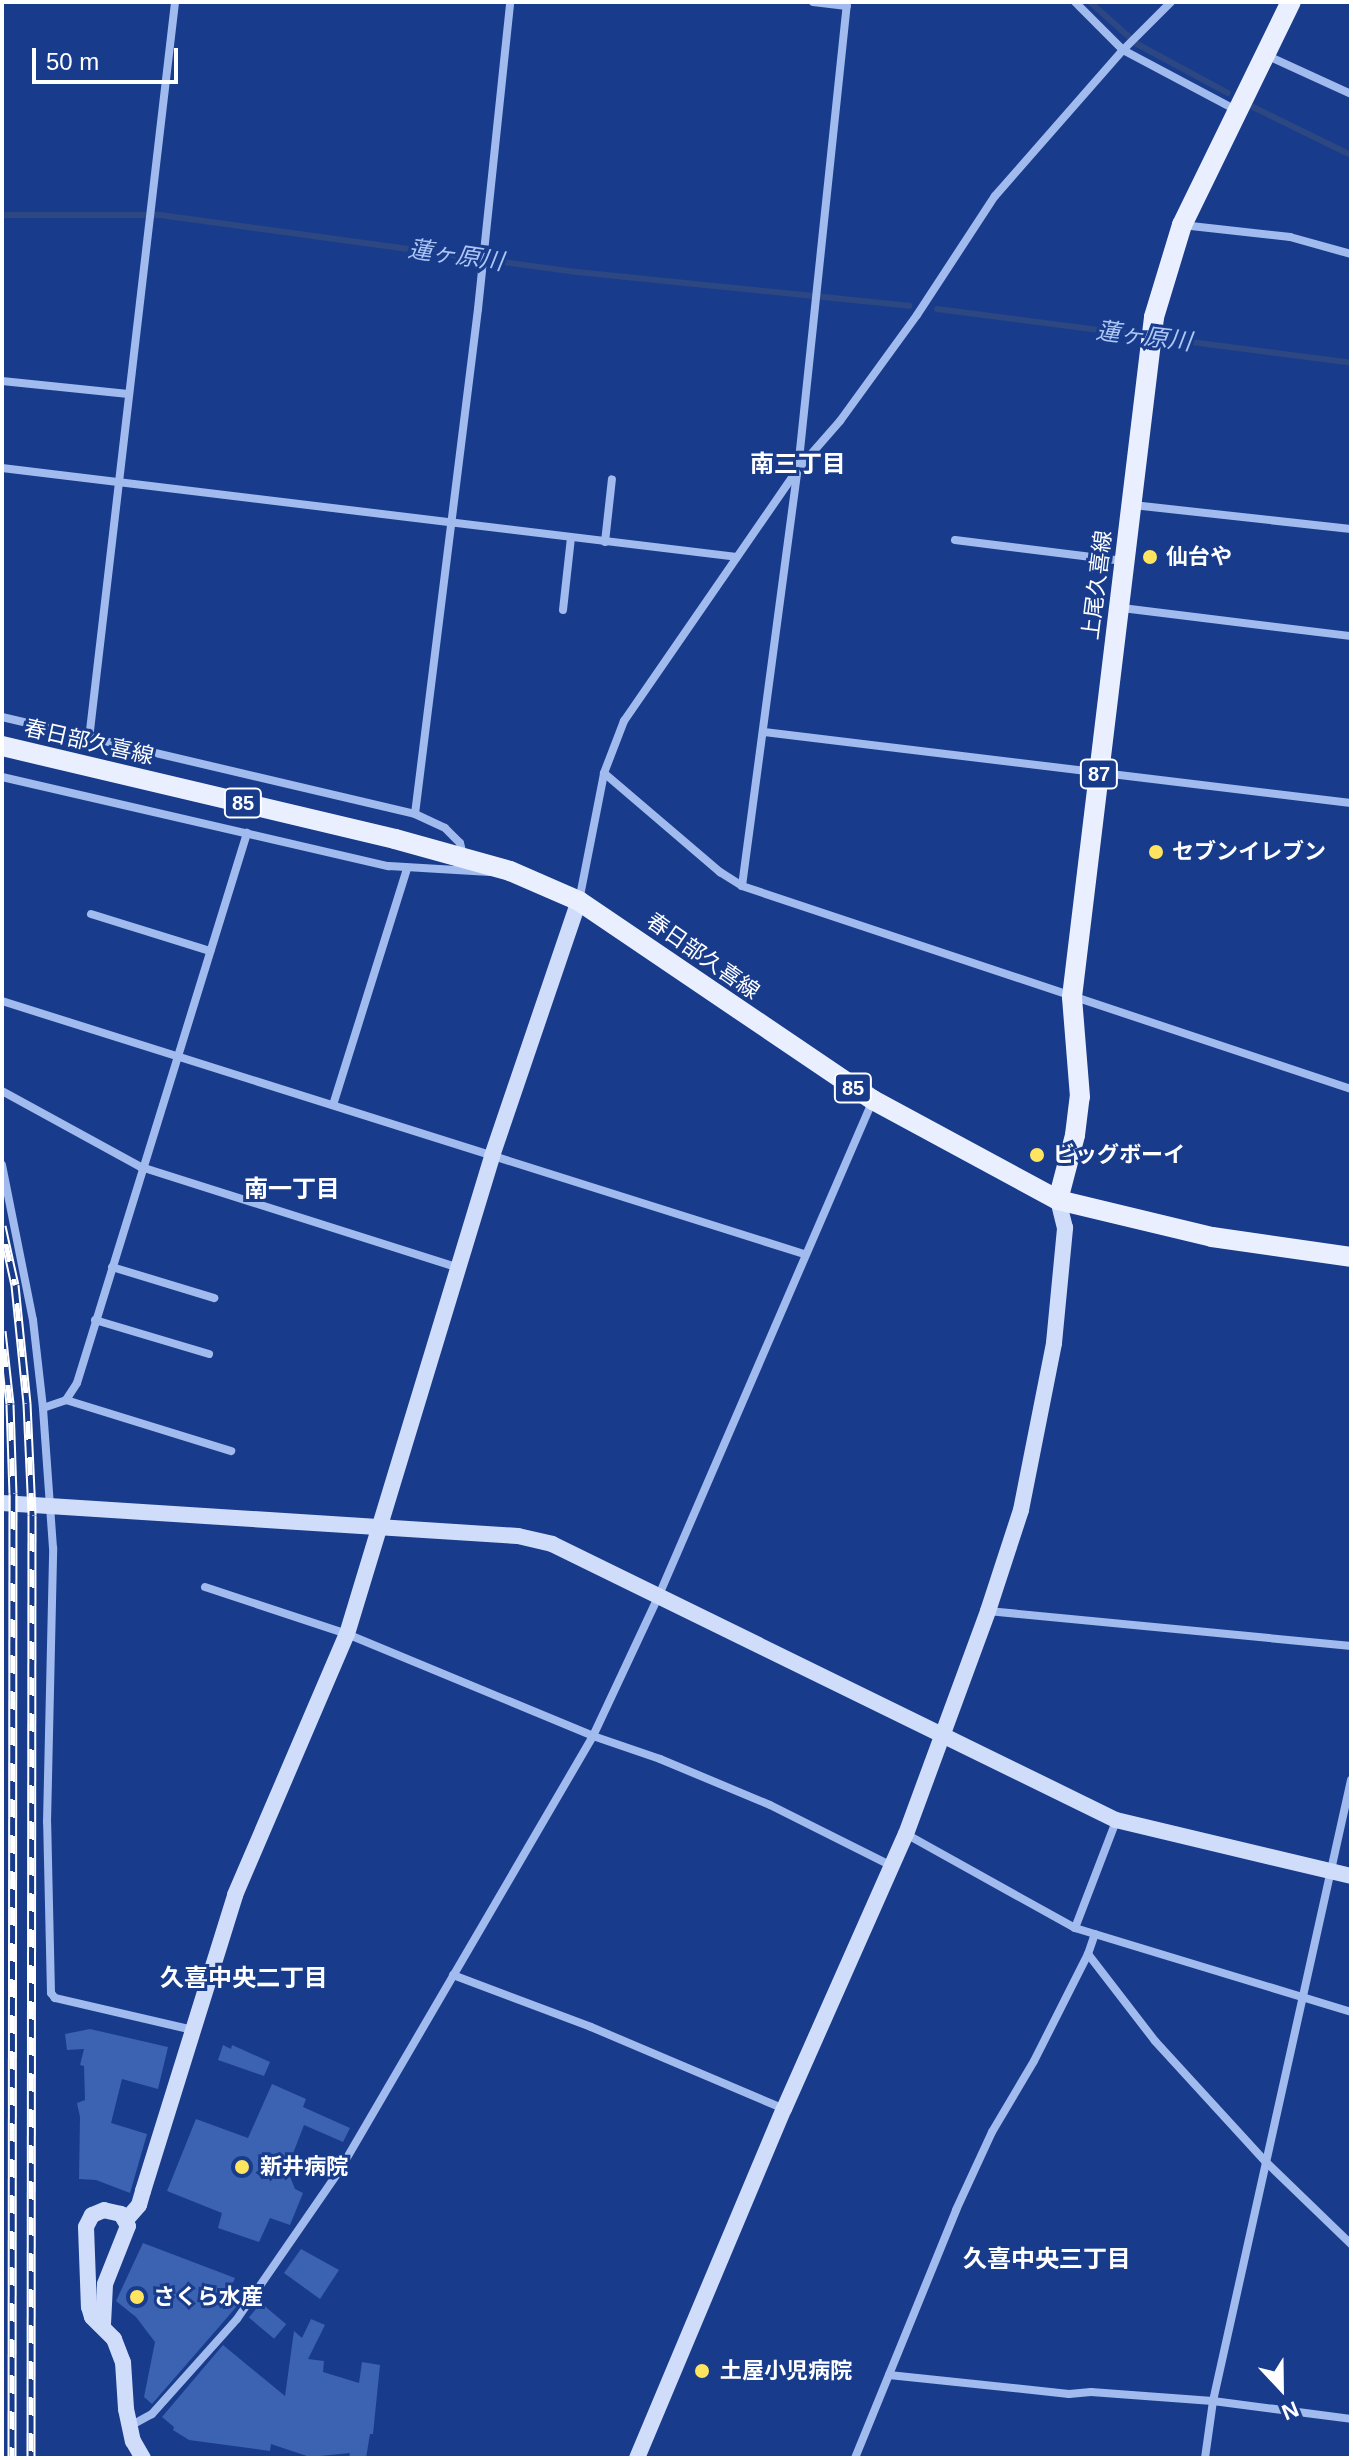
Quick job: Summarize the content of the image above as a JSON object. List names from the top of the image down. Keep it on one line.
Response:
{"streets":{"main road":["上尾久喜線","春日部久喜線","87","85"]},"crossings":[["上尾久喜線","春日部久喜線"]],"districts":["南三丁目","南一丁目","久喜中央二丁目","久喜中央三丁目"],"water":["蓮ヶ原川"],"places":["仙台や","セブンイレブン","ビッグボーイ","新井病院","さくら水産","土屋小児病院"],"scale_bar":"50 m","north":"bottom"}
